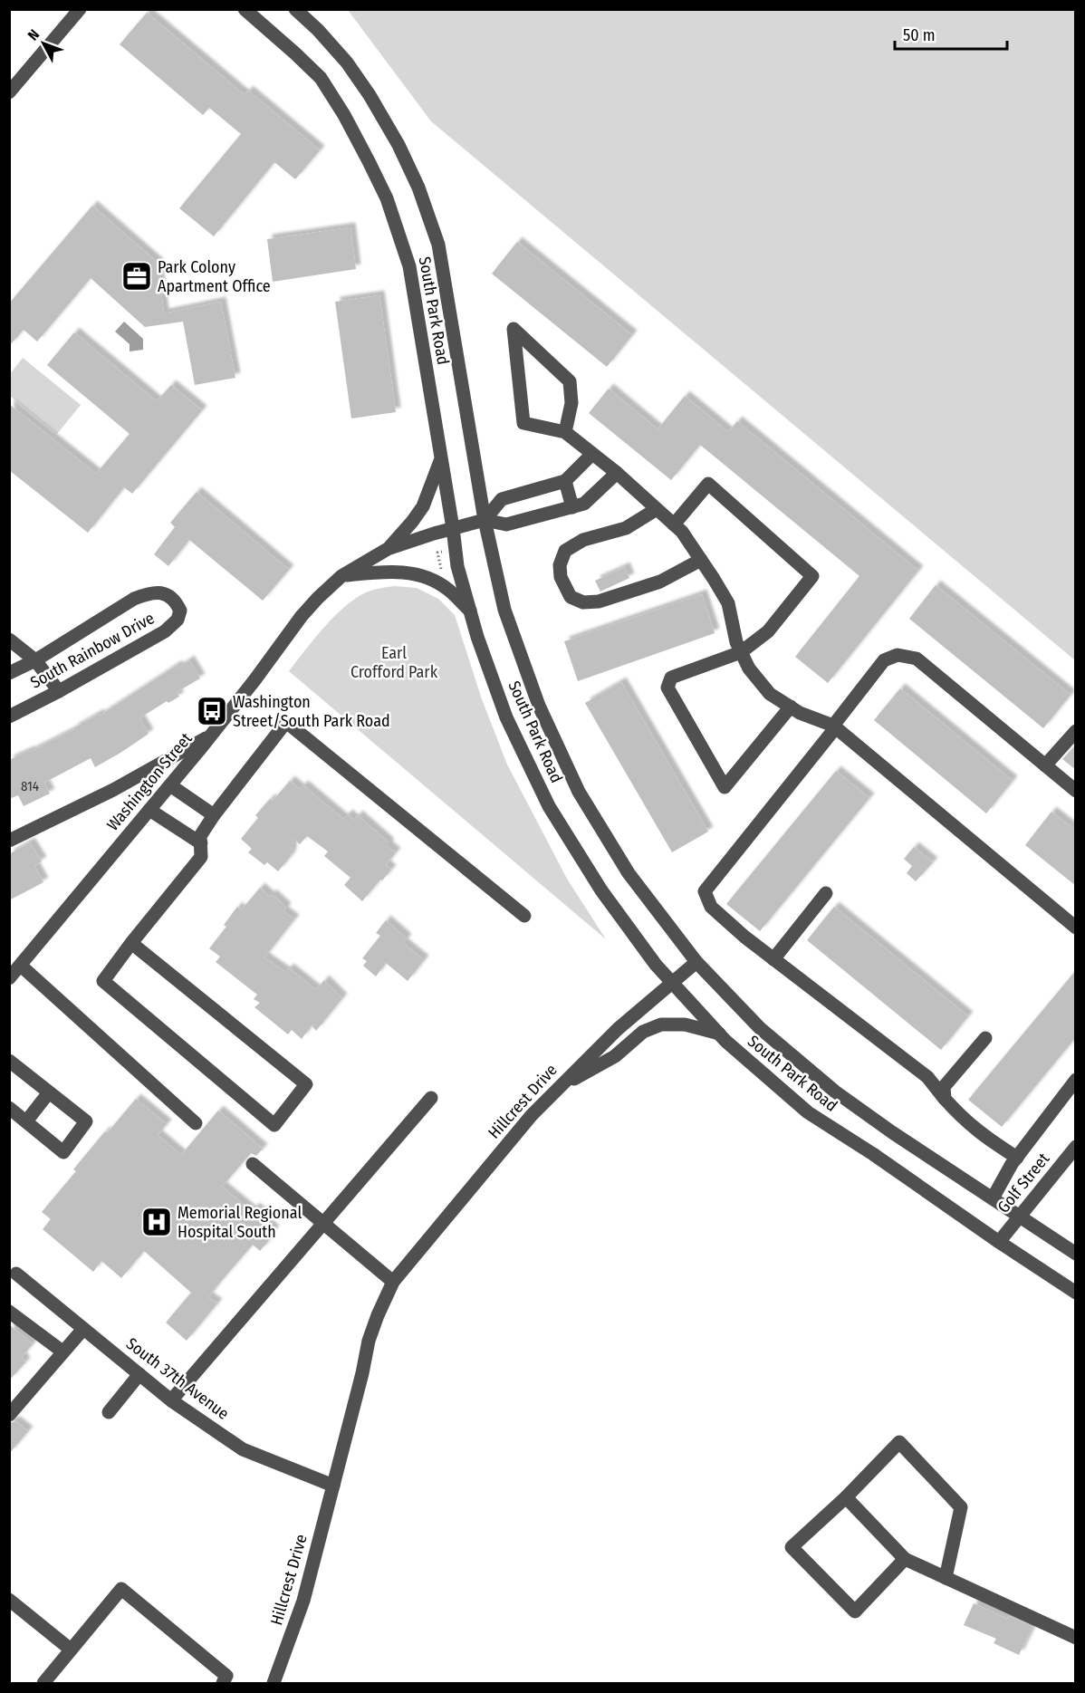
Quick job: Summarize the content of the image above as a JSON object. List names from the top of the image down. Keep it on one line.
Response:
{"streets":{"street":["South Park Road","South Rainbow Drive","Washington Street","Hillcrest Drive","Golf Street","South 37th Avenue"]},"crossings":[["South Park Road","Washington Street"],["South Park Road","Hillcrest Drive"],["South Park Road","Golf Street"],["Hillcrest Drive","South 37th Avenue"]],"parks":["Earl Crofford Park"],"places":{"office":["Park Colony Apartment Office"],"bus stop":["Washington Street/South Park Road"],"hospital":["Memorial Regional Hospital South"]},"house_numbers":["814"],"scale_bar":"50 m","north":"top left"}
